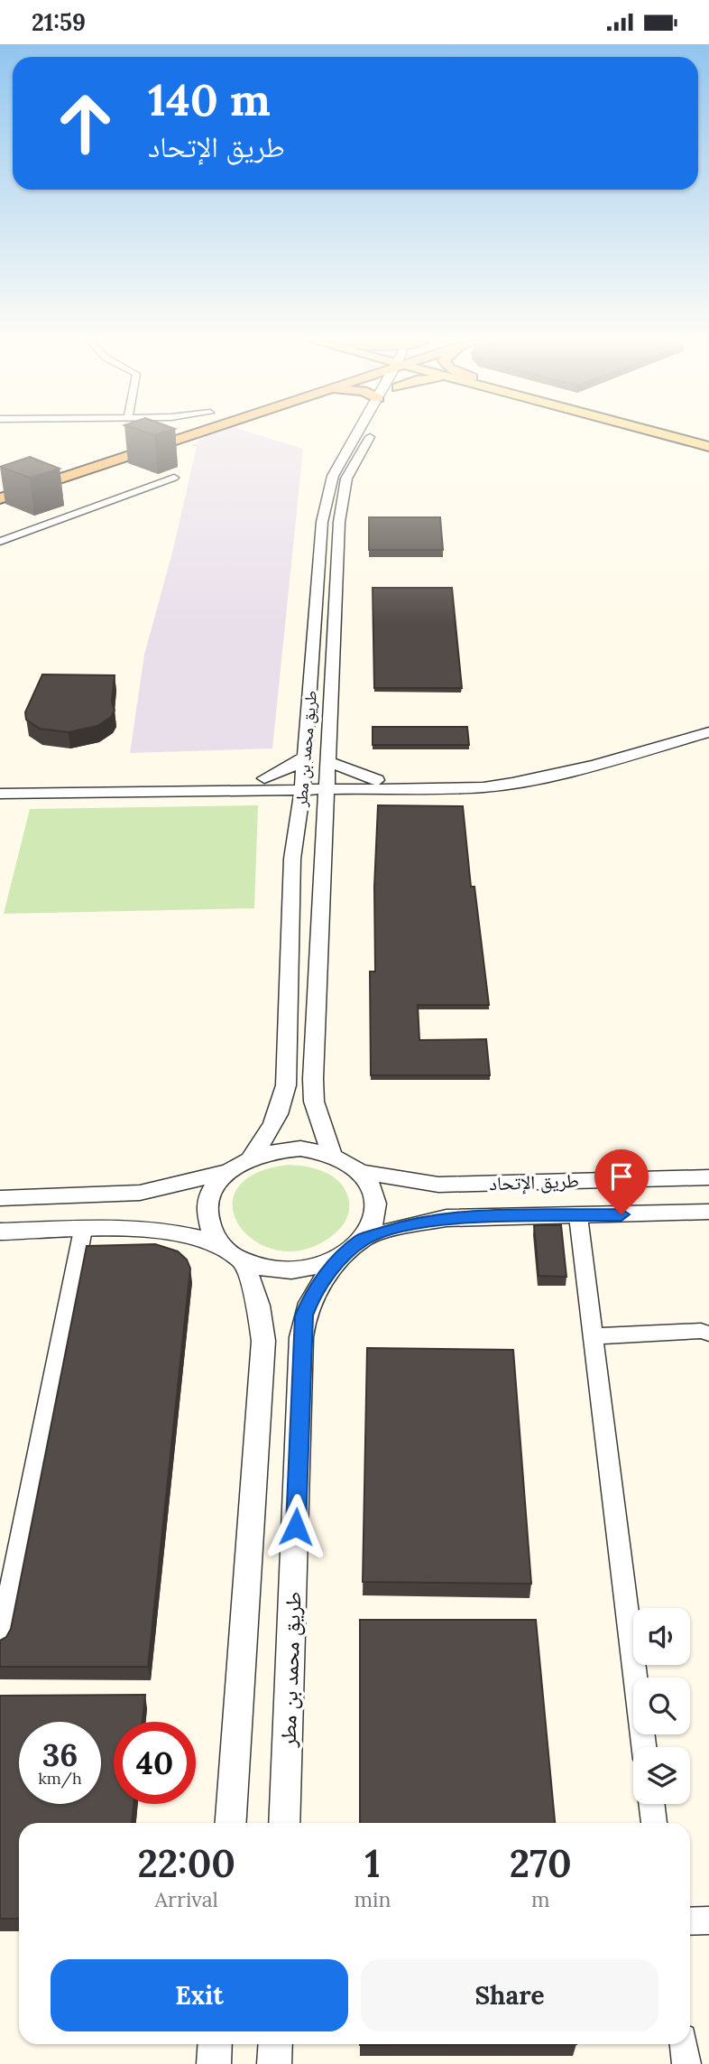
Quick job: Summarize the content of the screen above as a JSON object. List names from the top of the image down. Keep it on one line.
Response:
{"streets":{"street":["طريق محمد بن مطر","طريق اﻹتحاد"]},"crossings":[["طريق محمد بن مطر","طريق اﻹتحاد"]],"page":{"status":"21:59","turn":["140 m","طريق اﻹتحاد"],"speed":"36 km/h","limit":"40","eta":["22:00","Arrival","1","min","270","m"],"buttons":["Exit","Share"]}}
